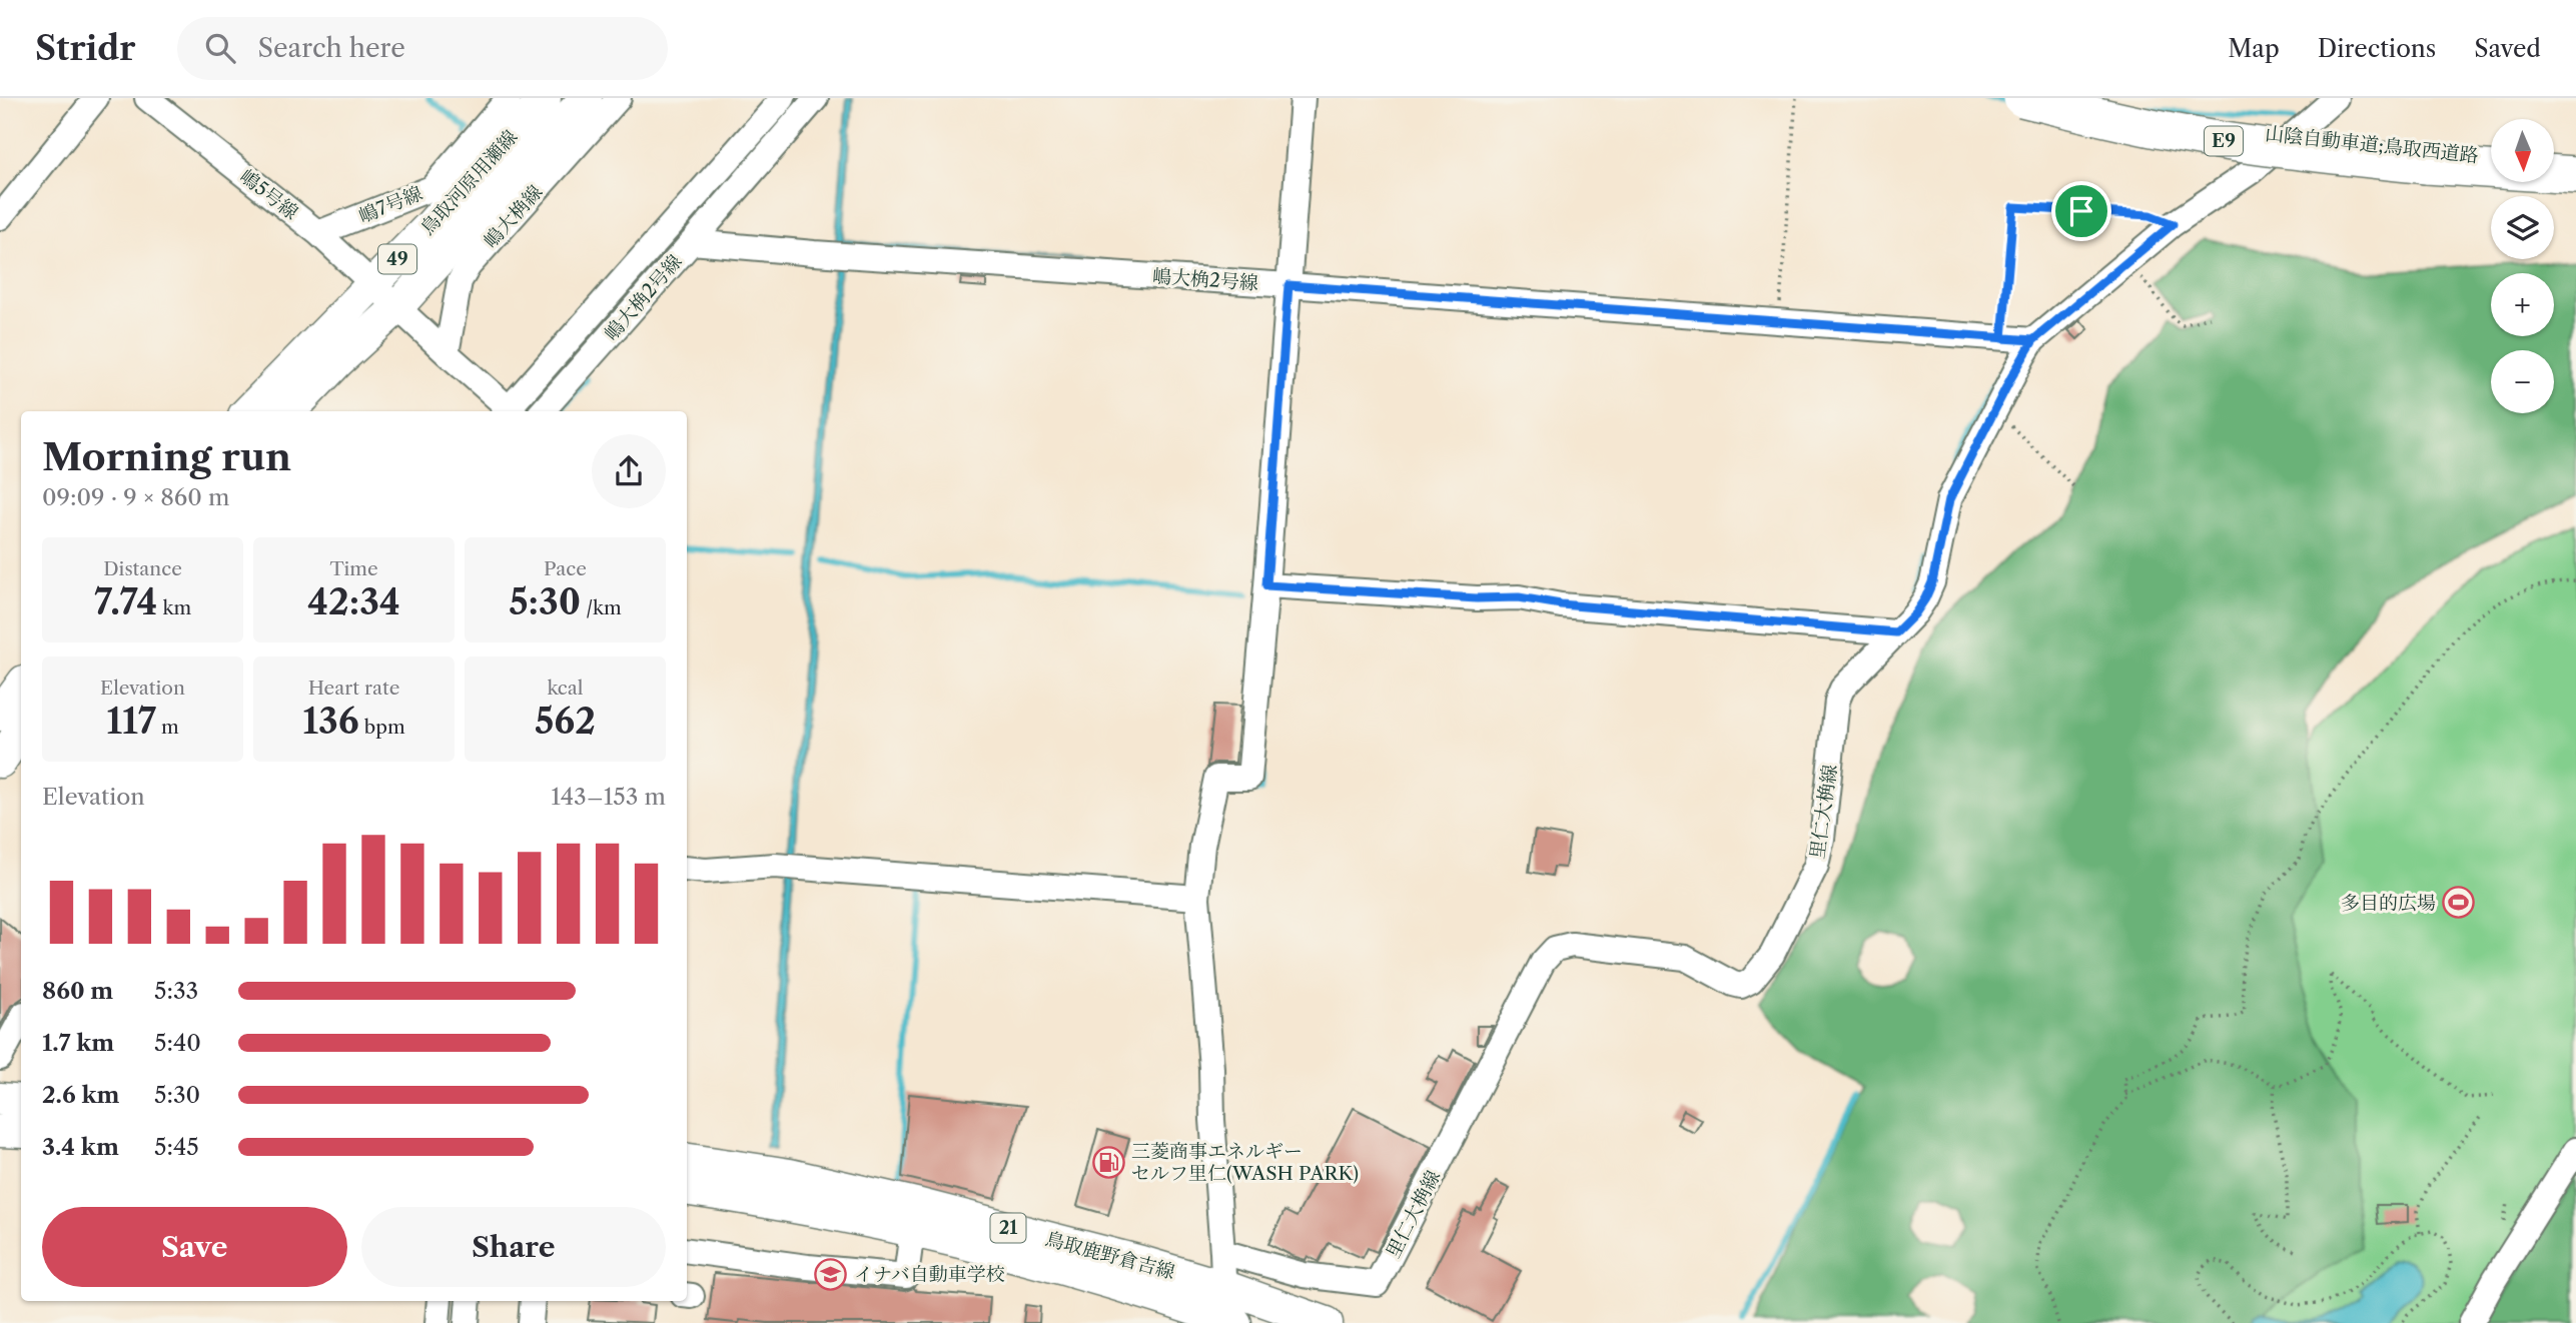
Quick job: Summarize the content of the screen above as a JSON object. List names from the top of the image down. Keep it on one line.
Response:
{"streets":{"highway":["E9","山陰自動車道;鳥取西道路"],"main road":["鳥取河原用瀬線","49","21","鳥取鹿野倉吉線"],"street":["嶋5号線","嶋7号線","嶋大桷線","嶋大桷2号線","里仁大桷線"]},"crossings":[["鳥取河原用瀬線","嶋5号線"],["嶋5号線","嶋7号線"],["嶋大桷2号線","里仁大桷線"]],"places":{"sports":["多目的広場"],"fuel station":["三菱商事エネルギー セルフ里仁(WASH PARK)"],"school or university":["イナバ自動車学校"]},"north":"bottom","page":{"header":"Stridr","search":"Search here","nav":["Map","Directions","Saved"],"map_buttons":["+","−"],"heading":["Morning run","09:09 · 9 × 860 m"],"stats":[["Distance","7.74 km"],["Time","42:34"],["Pace","5:30 /km"],["Elevation","117 m"],["Heart rate","136 bpm"],["kcal","562"]],"chart":["Elevation","143–153 m"],"list":[{"name":"860 m","note":"5:33"},{"name":"1.7 km","note":"5:40"},{"name":"2.6 km","note":"5:30"},{"name":"3.4 km","note":"5:45"}],"buttons":["Save","Share"]}}
